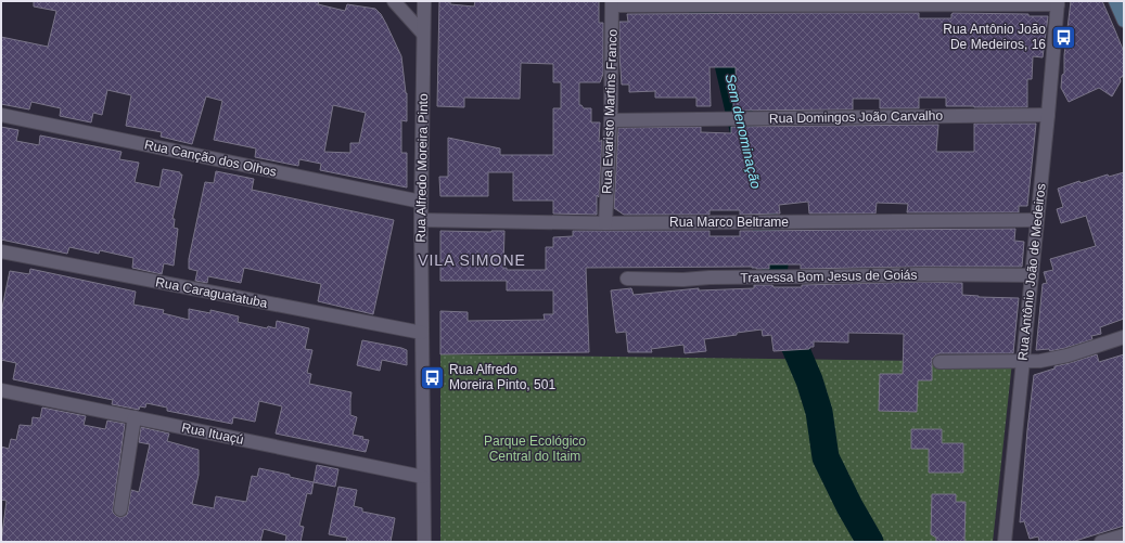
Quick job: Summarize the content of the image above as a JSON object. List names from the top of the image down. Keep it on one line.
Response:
{"streets":{"street":["Rua Evaristo Martins Franco","Rua Domingos João Carvalho","Rua Canção dos Olhos","Rua Alfredo Moreira Pinto","Rua Marco Beltrame","Rua Antônio João de Medeiros","Travessa Bom Jesus de Goiás","Rua Caraguatatuba","Rua Ituaçú"]},"crossings":[["Rua Evaristo Martins Franco","Rua Domingos João Carvalho"],["Rua Evaristo Martins Franco","Rua Marco Beltrame"],["Rua Domingos João Carvalho","Rua Antônio João de Medeiros"],["Rua Canção dos Olhos","Rua Alfredo Moreira Pinto"],["Rua Alfredo Moreira Pinto","Rua Marco Beltrame"],["Rua Alfredo Moreira Pinto","Rua Caraguatatuba"],["Rua Alfredo Moreira Pinto","Rua Ituaçú"],["Rua Marco Beltrame","Rua Antônio João de Medeiros"],["Rua Antônio João de Medeiros","Travessa Bom Jesus de Goiás"]],"districts":["VILA SIMONE"],"water":["Sem denominação"],"parks":["Parque Ecológico Central do Itaim"],"places":{"bus stop":["Rua Antônio João De Medeiros, 16","Rua Alfredo Moreira Pinto, 501"]}}
